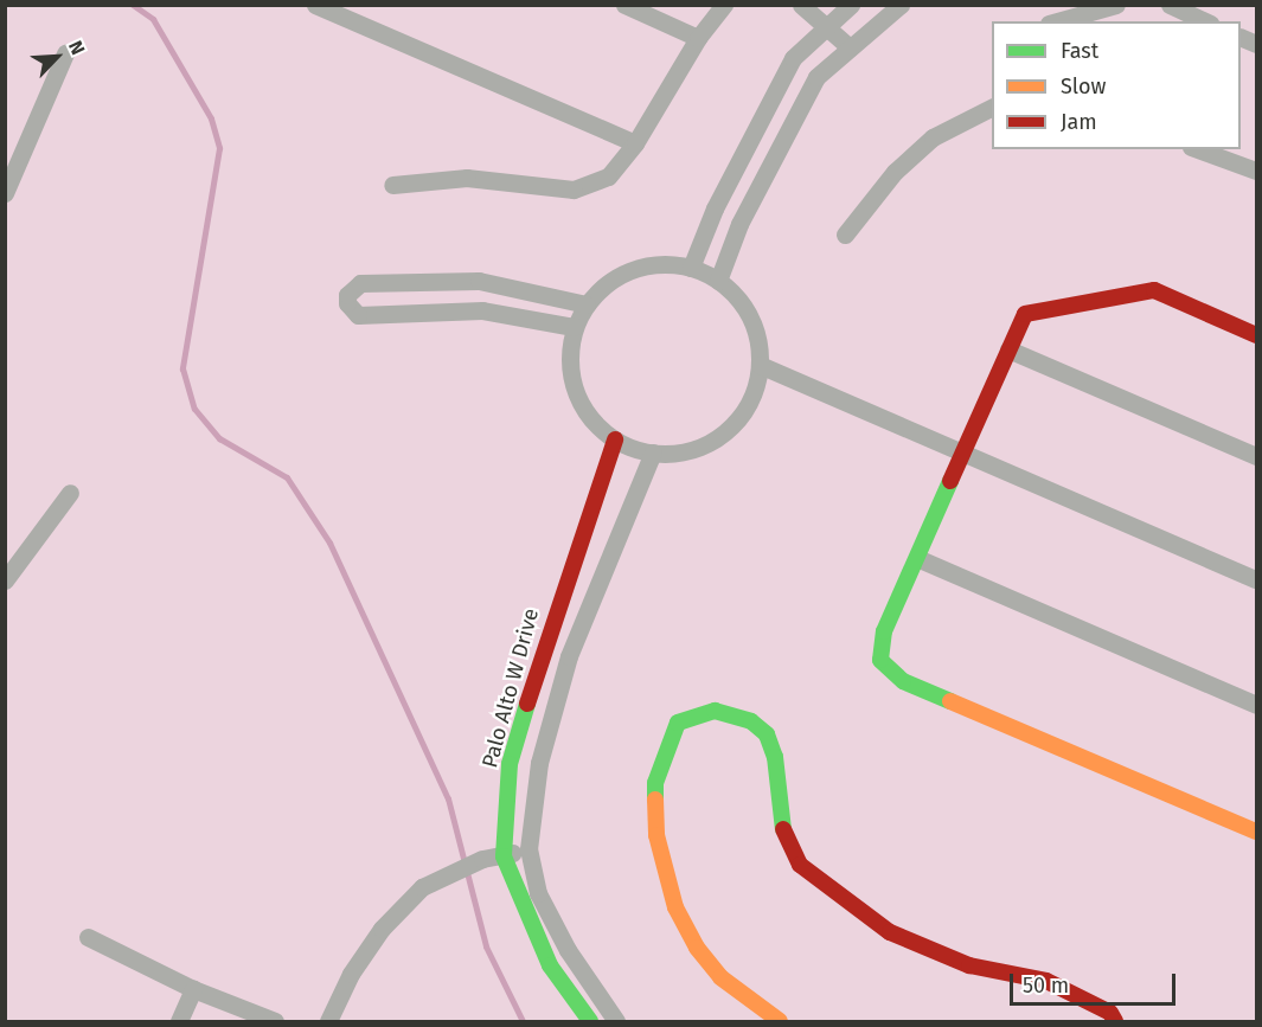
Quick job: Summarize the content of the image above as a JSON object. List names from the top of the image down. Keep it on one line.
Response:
{"streets":{"street":["Palo Alto W Drive"]},"legend":["Fast","Slow","Jam"],"scale_bar":"50 m","north":"top right"}
